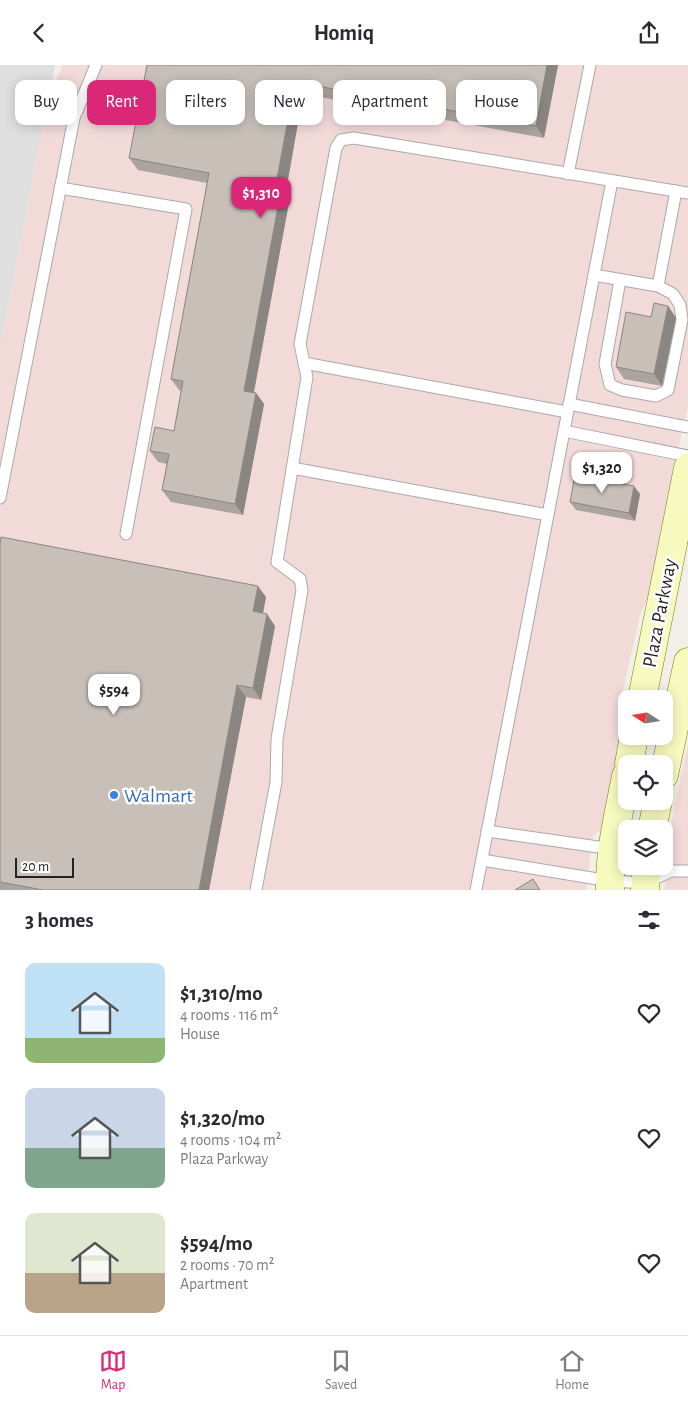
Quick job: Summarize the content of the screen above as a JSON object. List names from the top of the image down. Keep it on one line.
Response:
{"streets":{"street":["Plaza Parkway"]},"places":["Walmart"],"scale_bar":"20 m","north":"left","page":{"header":"Homiq","chip":["Buy","Rent","Filters","New","Apartment","House"],"price":["$1,310","$1,320","$594"],"scale":"20 m","heading":"3 homes","list":[{"name":"$1,310/mo","note":"4 rooms · 116 m² · House"},{"name":"$1,320/mo","note":"4 rooms · 104 m² · Plaza Parkway"},{"name":"$594/mo","note":"2 rooms · 70 m² · Apartment"}],"tabs":["Map","Saved","Home"]}}
